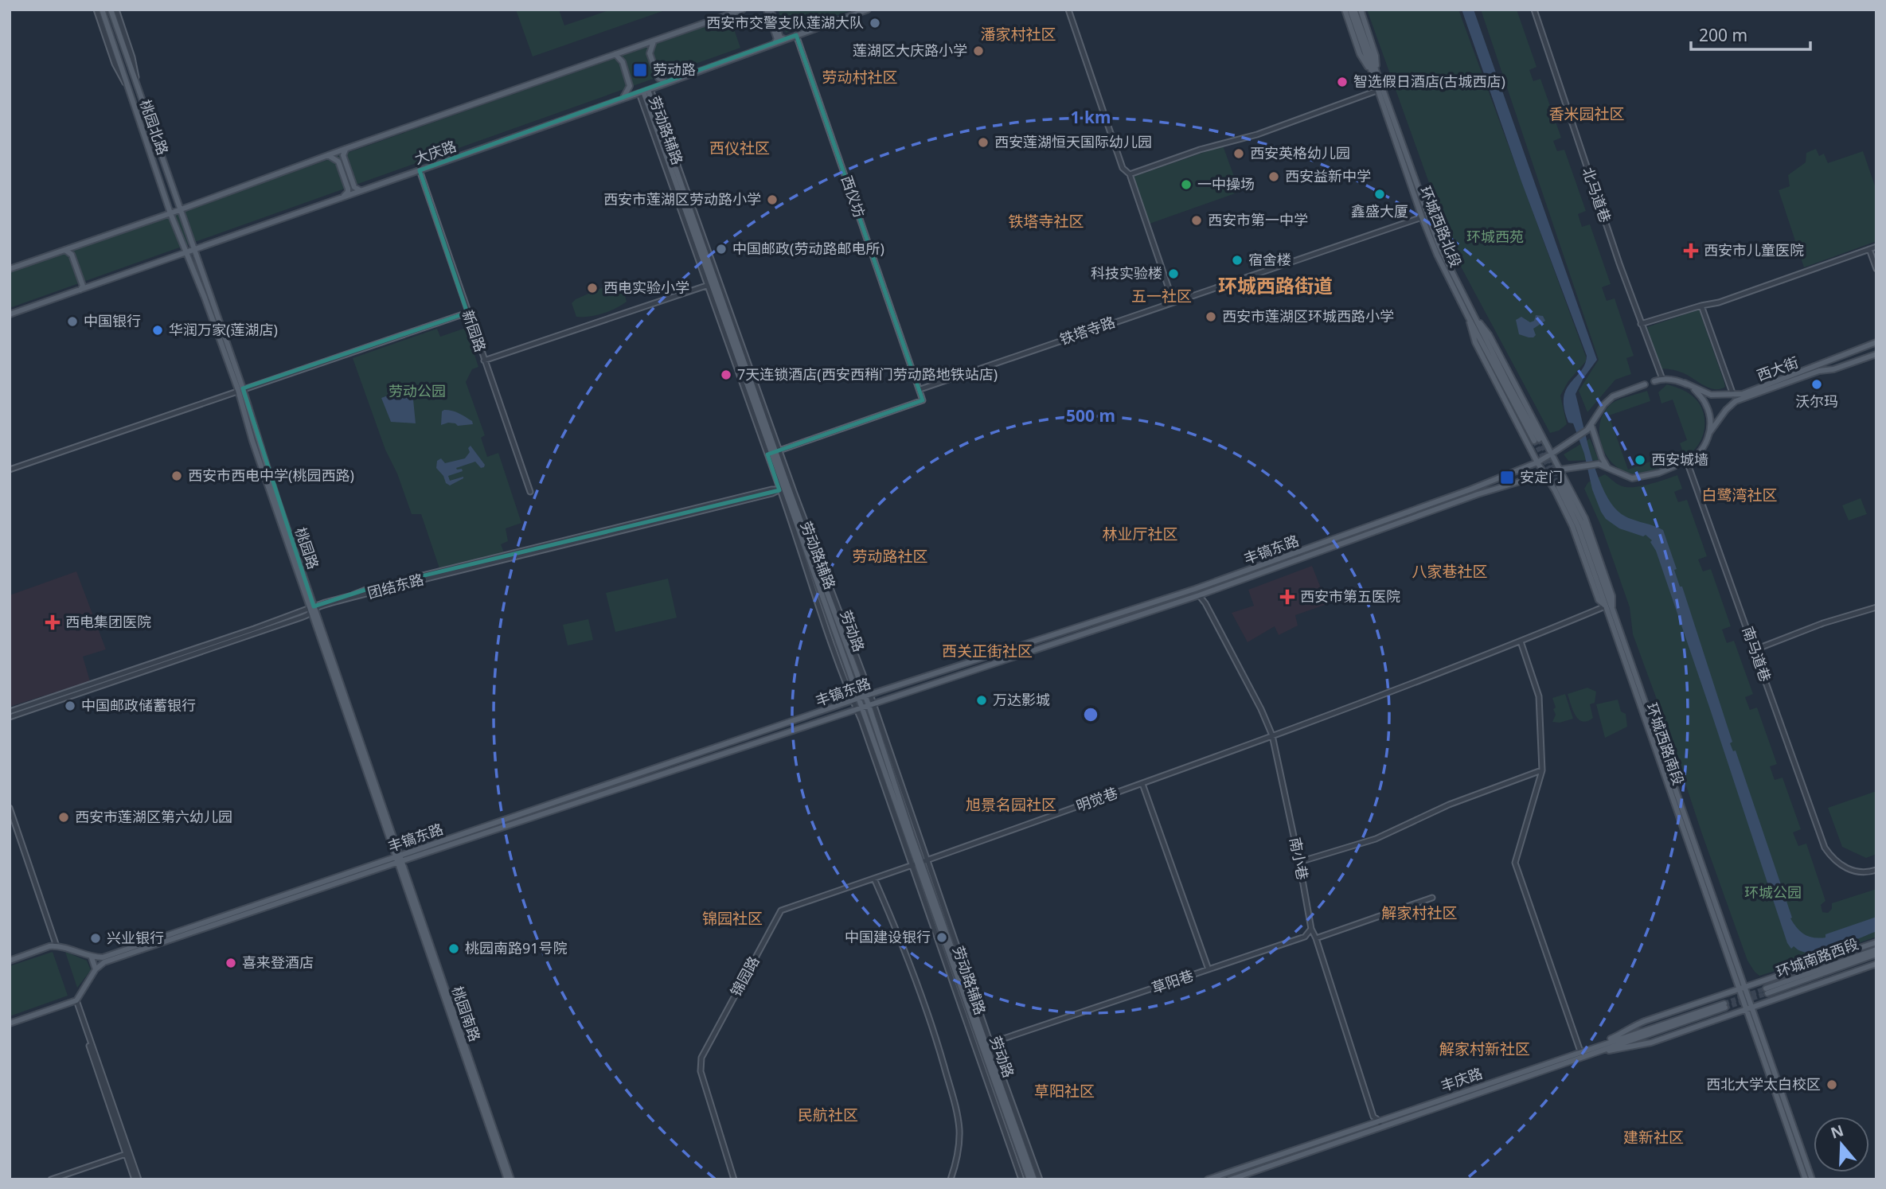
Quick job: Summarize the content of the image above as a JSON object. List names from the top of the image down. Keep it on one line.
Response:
{"streets":{"main road":["桃园北路","大庆路","环城西路北段","西大街","桃园路","丰镐东路","劳动路","环城西路南段","环城南路西段","桃园南路","丰庆路"],"street":["劳动路辅路","北马道巷","西仪坊","新园路","铁塔寺路","团结东路","南马道巷","明觉巷","南小巷","锦园路","草阳巷"]},"crossings":[["桃园北路","大庆路"],["桃园北路","桃园路"],["劳动路辅路","丰镐东路"],["劳动路辅路","团结东路"],["劳动路辅路","劳动路"],["劳动路辅路","明觉巷"],["劳动路辅路","锦园路"],["劳动路辅路","草阳巷"],["大庆路","西仪坊"],["大庆路","新园路"],["大庆路","桃园路"],["大庆路","劳动路"],["北马道巷","西大街"],["西仪坊","铁塔寺路"],["环城西路北段","铁塔寺路"],["西大街","南马道巷"],["桃园路","丰镐东路"],["桃园路","团结东路"],["桃园路","桃园南路"],["丰镐东路","劳动路"],["丰镐东路","南小巷"],["丰镐东路","桃园南路"],["团结东路","劳动路"],["劳动路","明觉巷"],["劳动路","锦园路"],["劳动路","草阳巷"],["环城西路南段","明觉巷"],["明觉巷","南小巷"],["明觉巷","锦园路"],["明觉巷","草阳巷"],["南小巷","丰庆路"]],"districts":["潘家村社区","劳动村社区","香米园社区","西仪社区","铁塔寺社区","环城西路街道","五一社区","白鹭湾社区","林业厅社区","劳动路社区","八家巷社区","西关正街社区","旭景名园社区","解家村社区","锦园社区","解家村新社区","草阳社区","民航社区","建新社区"],"parks":["环城西苑","劳动公园","环城公园"],"places":{"other":["西安市交警支队莲湖大队","莲湖区大庆路小学","智选假日酒店(古城西店)","西安莲湖恒天国际幼儿园","西安英格幼儿园","西安益新中学","一中操场","鑫盛大厦","西安市莲湖区劳动路小学","西安市第一中学","中国邮政(劳动路邮电所)","宿舍楼","科技实验楼","西电实验小学","西安市莲湖区环城西路小学","中国银行","华润万家(莲湖店)","7天连锁酒店(西安西稍门劳动路地铁站店)","沃尔玛","西安城墙","西安市西电中学(桃园西路)","万达影城","中国邮政储蓄银行","西安市莲湖区第六幼儿园","中国建设银行","兴业银行","桃园南路91号院","喜来登酒店","西北大学太白校区"],"transit":["劳动路","安定门"],"health":["西安市儿童医院","西安市第五医院","西电集团医院"]},"scale_bar":"200 m","north":"top","rings":["1 km","500 m"]}
